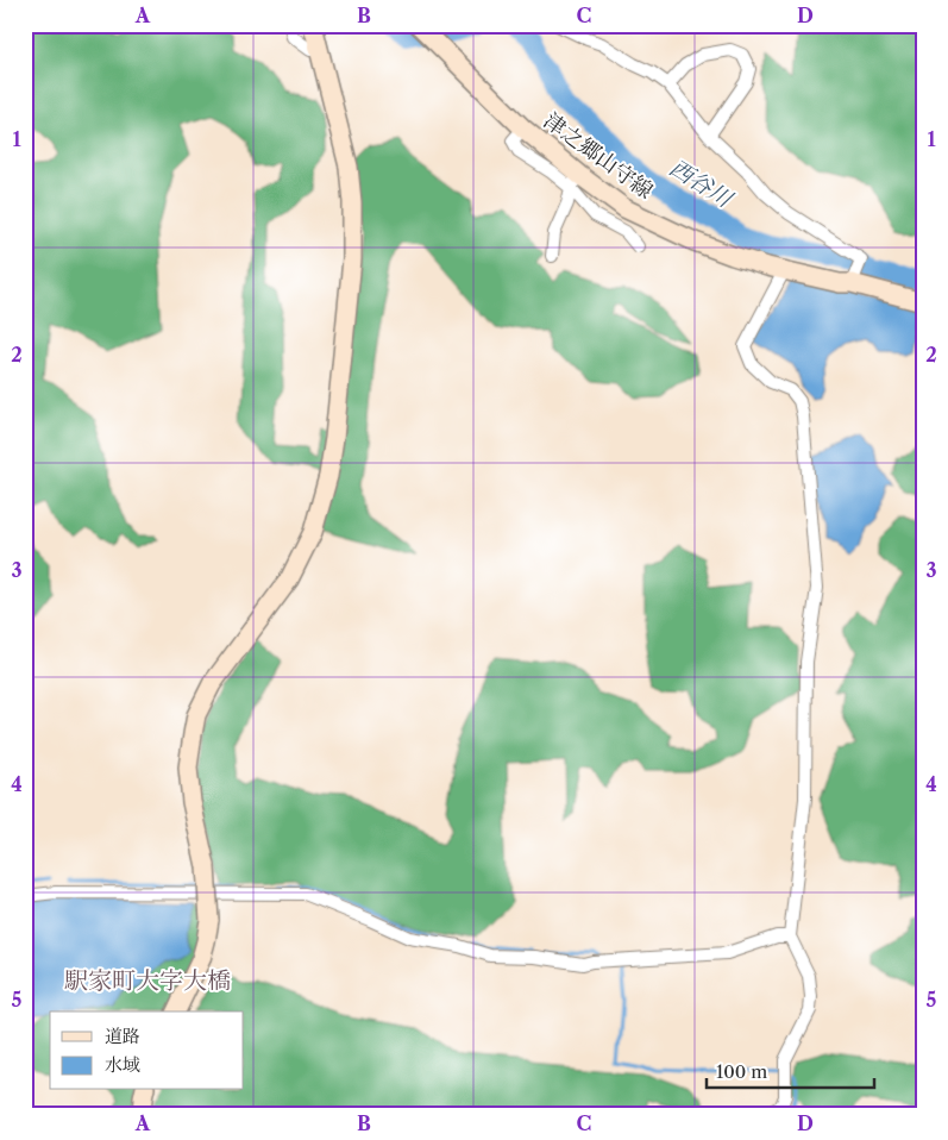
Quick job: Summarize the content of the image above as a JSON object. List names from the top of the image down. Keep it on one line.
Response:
{"streets":{"street":["津之郷山守線"]},"districts":["駅家町大字大橋"],"water":["西谷川"],"legend":["道路","水域"],"scale_bar":"100 m","grid":{"columns":["A","B","C","D"],"rows":["1","2","3","4","5"]}}
